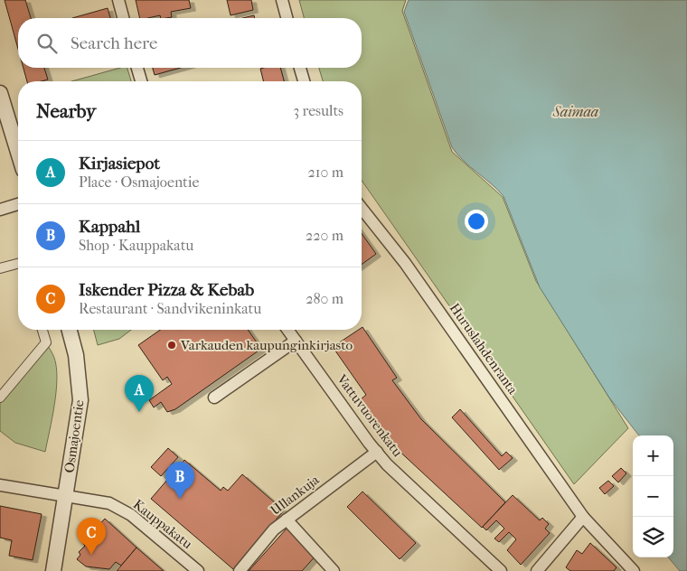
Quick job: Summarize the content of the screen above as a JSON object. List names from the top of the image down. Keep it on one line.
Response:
{"streets":{"street":["Huruslahdenranta","Vattuvuorenkatu","Osmajoentie","Ullankuja","Kauppakatu"]},"crossings":[["Vattuvuorenkatu","Ullankuja"],["Osmajoentie","Kauppakatu"]],"water":["Saimaa"],"places":["Varkauden kaupunginkirjasto"],"page":{"search":"Search here","heading":["Nearby","3 results"],"list":[{"mark":"A","name":"Kirjasiepot","note":"Place · Osmajoentie","value":"210 m"},{"mark":"B","name":"Kappahl","note":"Shop · Kauppakatu","value":"220 m"},{"mark":"C","name":"Iskender Pizza & Kebab","note":"Restaurant · Sandvikeninkatu","value":"280 m"}],"pins":["A","B","C"],"map_buttons":["+","−"]}}
